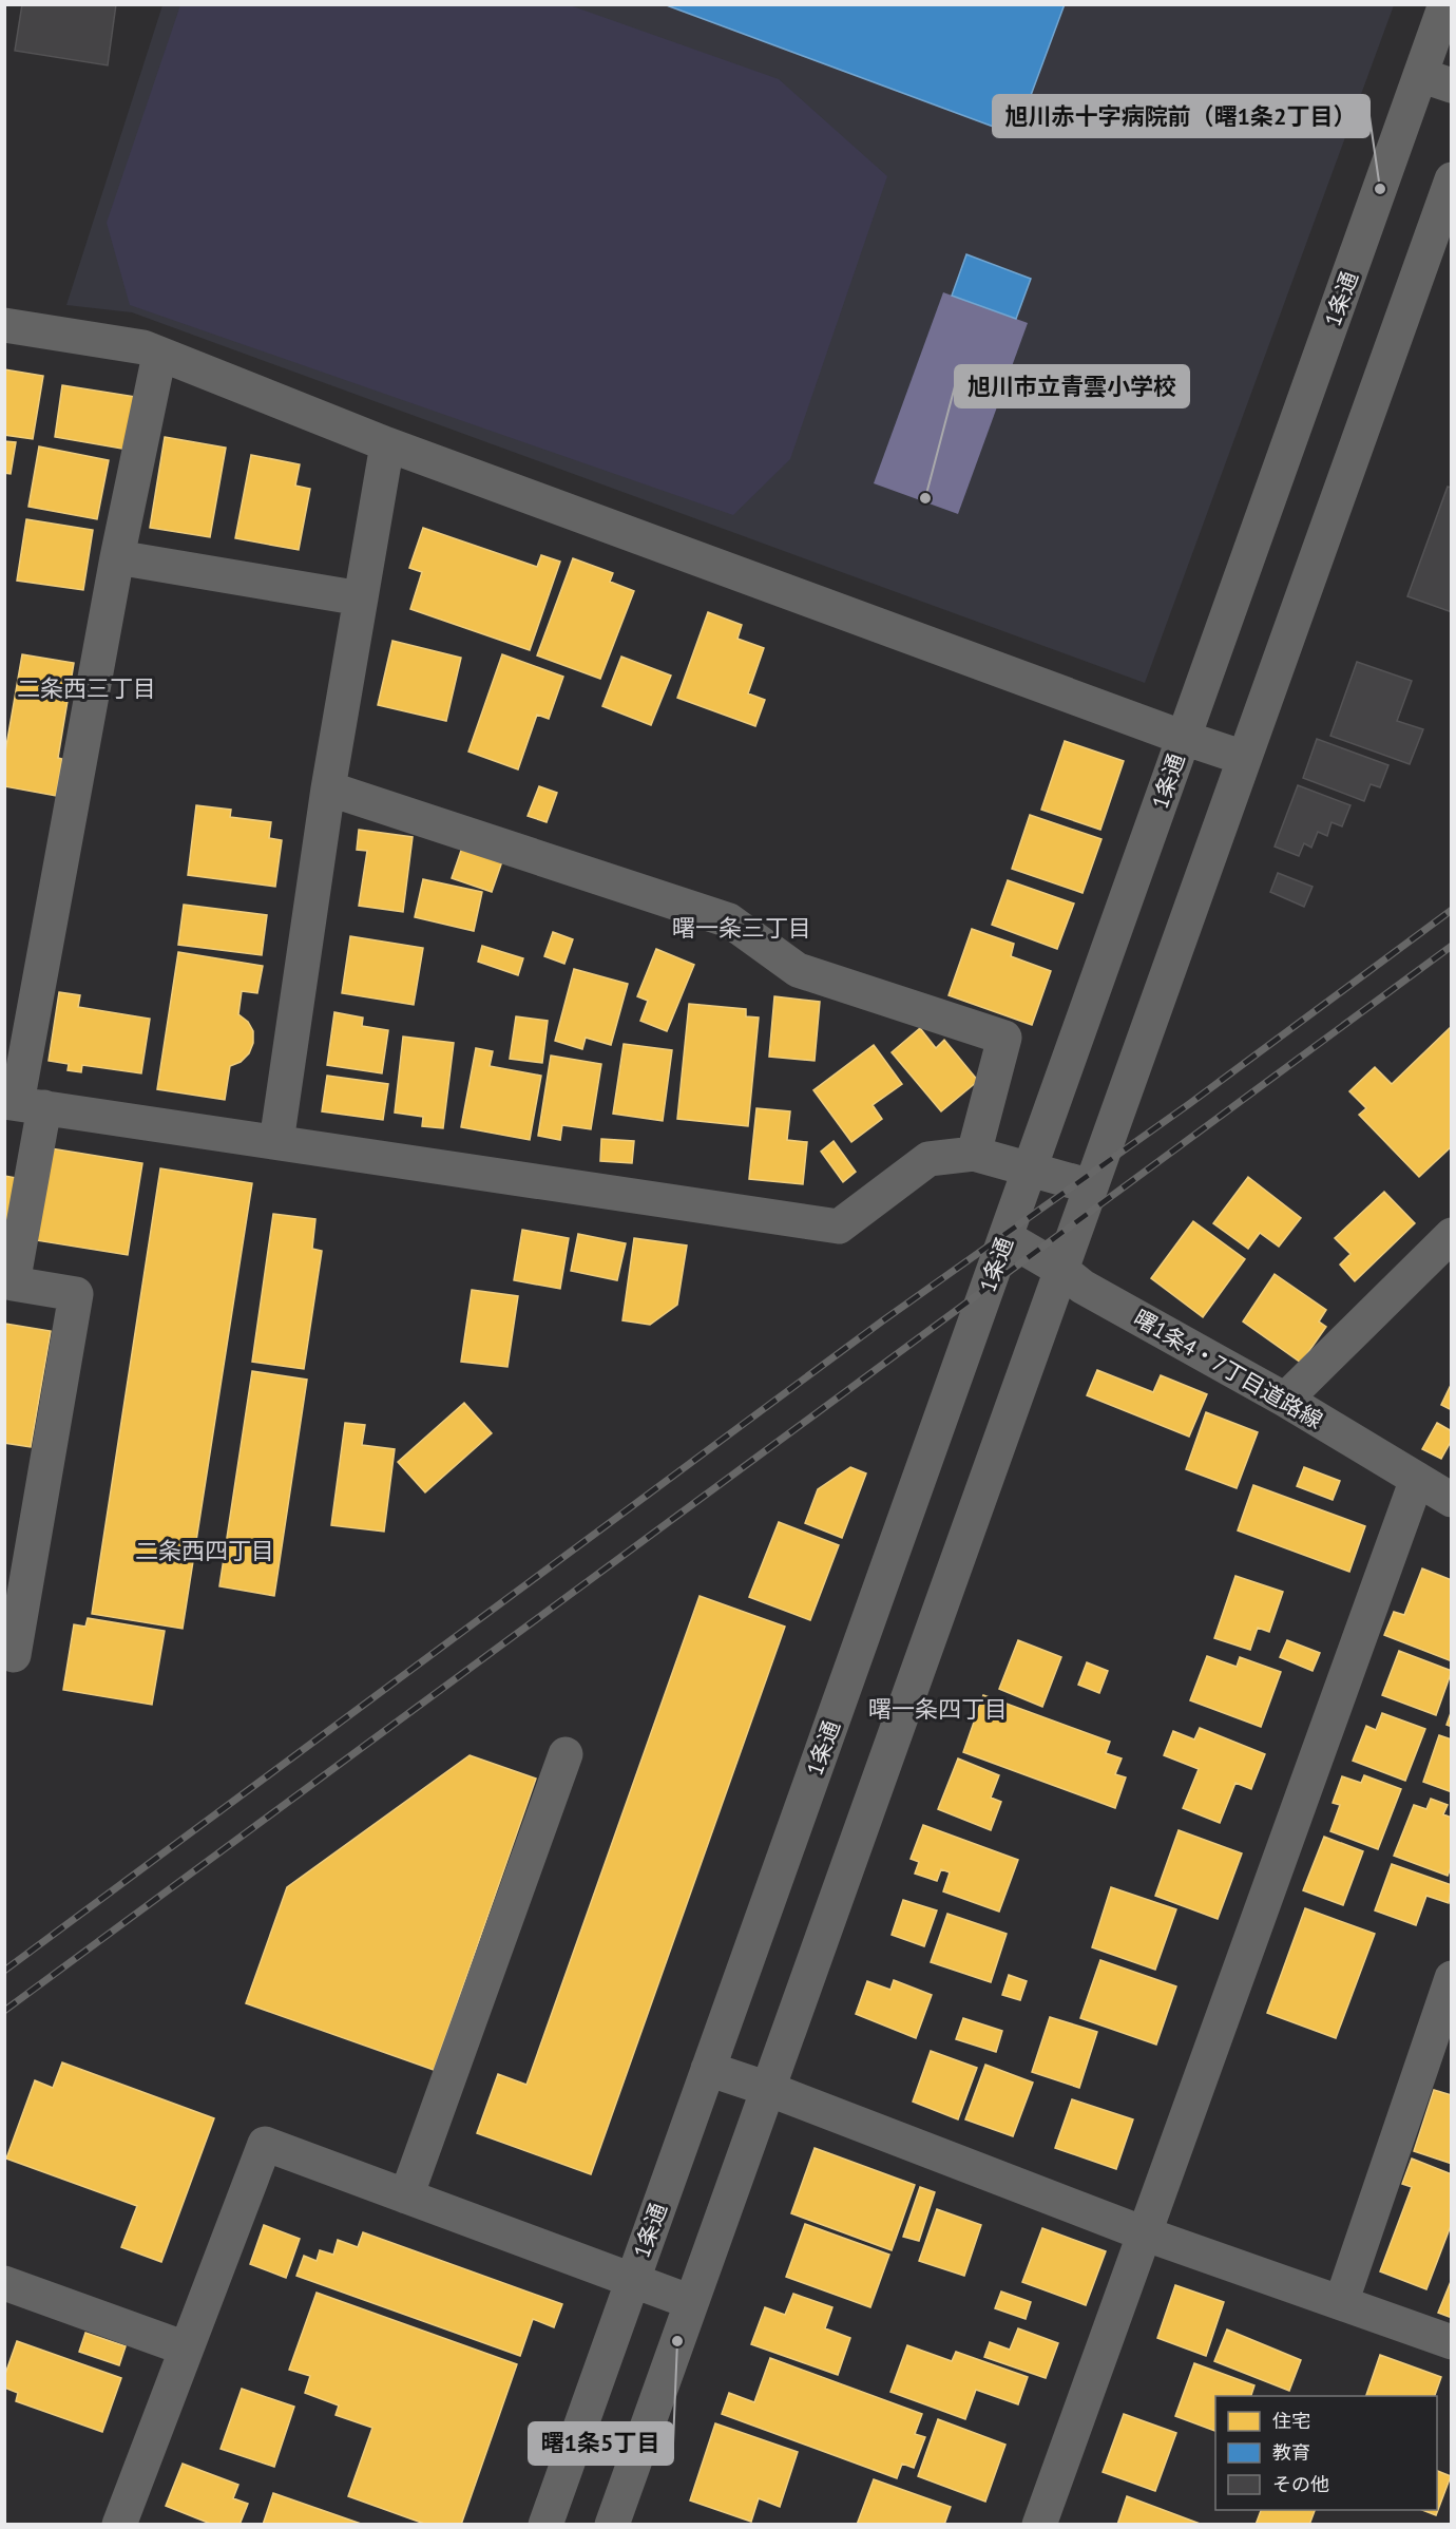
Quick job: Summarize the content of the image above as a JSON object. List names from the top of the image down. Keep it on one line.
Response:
{"streets":{"street":["1条通","曙1条4・7丁目道路線"]},"crossings":[["1条通","曙1条4・7丁目道路線"]],"districts":["二条西三丁目","曙一条三丁目","二条西四丁目","曙一条四丁目"],"places":["旭川赤十字病院前（曙1条2丁目）","旭川市立青雲小学校","曙1条5丁目"],"legend":["住宅","教育","その他"]}
